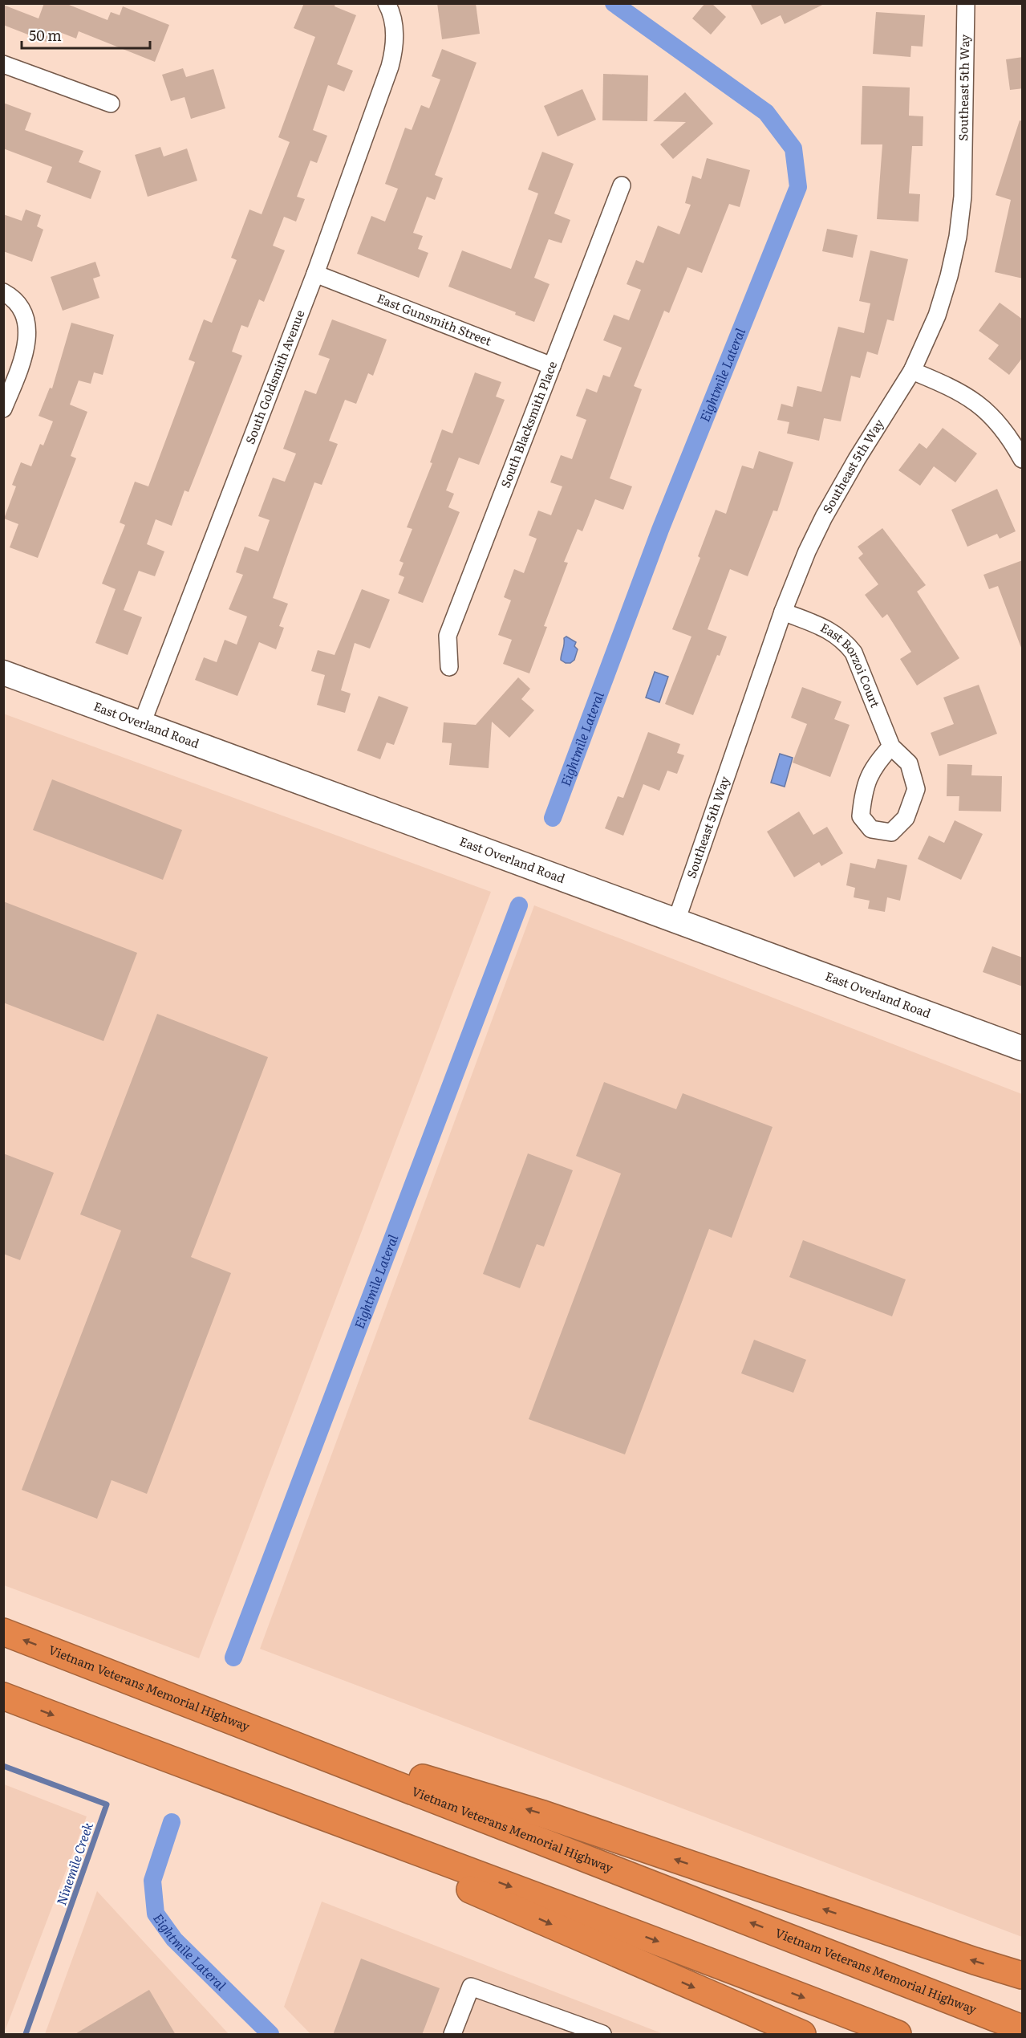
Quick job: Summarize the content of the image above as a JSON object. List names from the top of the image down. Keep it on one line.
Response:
{"streets":{"highway":["Vietnam Veterans Memorial Highway"],"main road":["East Overland Road"],"street":["Southeast 5th Way","East Gunsmith Street","South Goldsmith Avenue","South Blacksmith Place","East Borzoi Court"]},"crossings":[["Southeast 5th Way","East Borzoi Court"],["Southeast 5th Way","East Overland Road"],["East Gunsmith Street","South Goldsmith Avenue"],["East Gunsmith Street","South Blacksmith Place"],["South Goldsmith Avenue","East Overland Road"]],"water":["Eightmile Lateral","Ninemile Creek"],"scale_bar":"50 m"}
